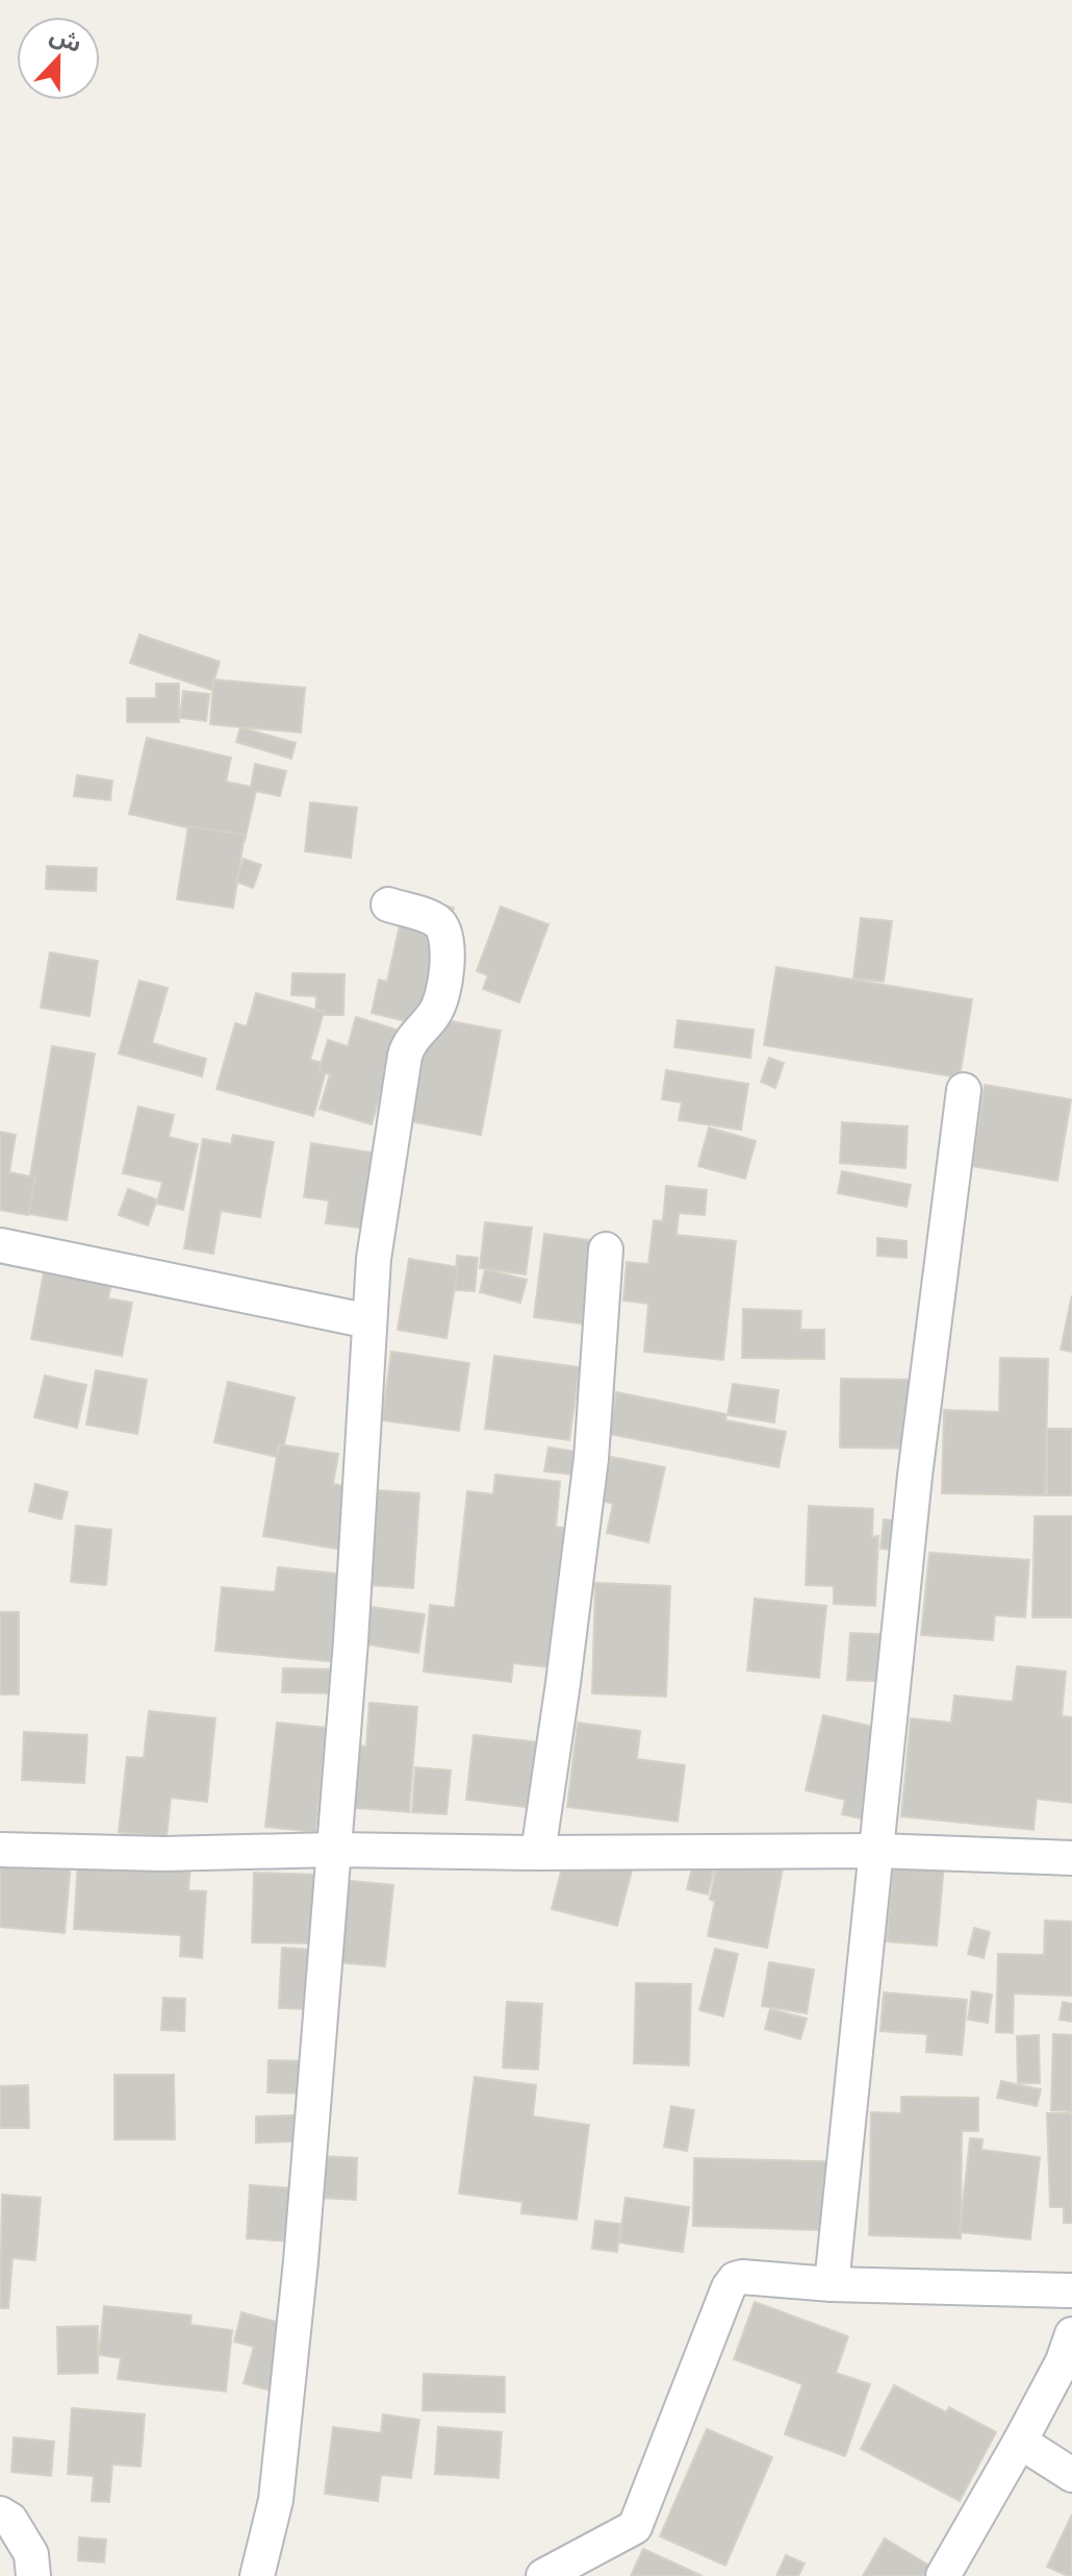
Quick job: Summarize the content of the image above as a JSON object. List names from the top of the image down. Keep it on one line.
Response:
{"north":"top"}
